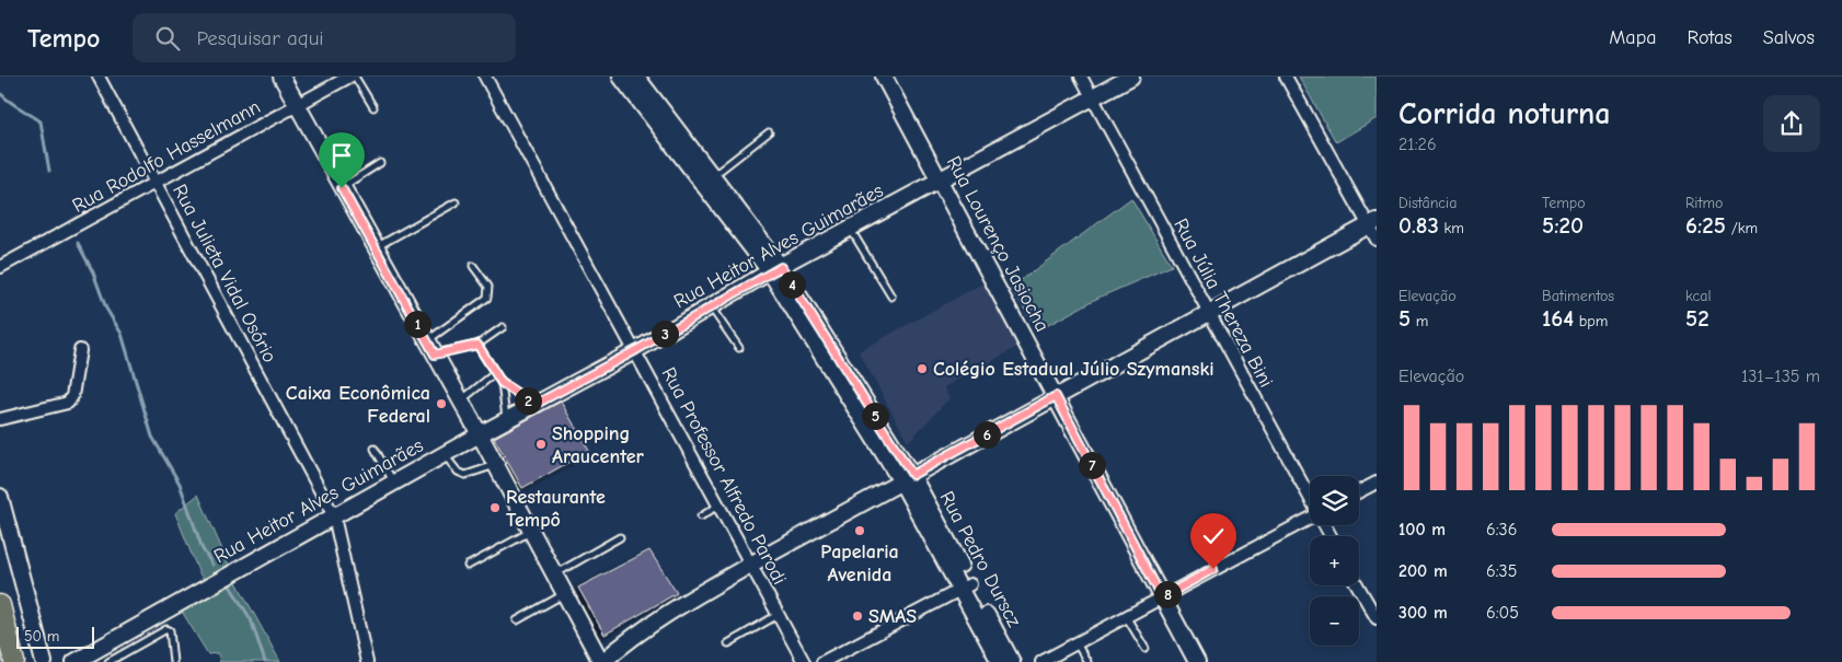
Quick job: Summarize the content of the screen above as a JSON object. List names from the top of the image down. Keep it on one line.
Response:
{"streets":{"street":["Rua Rodolfo Hasselmann","Rua Lourenço Jasiocha","Rua Heitor Alves Guimarães","Rua Julieta Vidal Osório","Rua Júlia Thereza Bini","Rua Professor Alfredo Parodi","Rua Pedro Durscz"]},"crossings":[["Rua Rodolfo Hasselmann","Rua Julieta Vidal Osório"],["Rua Lourenço Jasiocha","Rua Heitor Alves Guimarães"],["Rua Heitor Alves Guimarães","Rua Julieta Vidal Osório"],["Rua Heitor Alves Guimarães","Rua Júlia Thereza Bini"],["Rua Heitor Alves Guimarães","Rua Professor Alfredo Parodi"],["Rua Heitor Alves Guimarães","Rua Pedro Durscz"]],"places":["Colégio Estadual Júlio Szymanski","Caixa Econômica Federal","Shopping Araucenter","Restaurante Tempô","Papelaria Avenida","SMAS"],"scale_bar":"50 m","page":{"header":"Tempo","search":"Pesquisar aqui","nav":["Mapa","Rotas","Salvos"],"heading":["Corrida noturna","21:26"],"stats":[["Distância","0.83 km"],["Tempo","5:20"],["Ritmo","6:25 /km"],["Elevação","5 m"],["Batimentos","164 bpm"],["kcal","52"]],"pins":["4","1","3","2","5","6","7","8"],"chart":["Elevação","131–135 m"],"map_buttons":["+","−"],"list":[{"name":"100 m","note":"6:36"},{"name":"200 m","note":"6:35"},{"name":"300 m","note":"6:05"}],"scale":"50 m"}}
